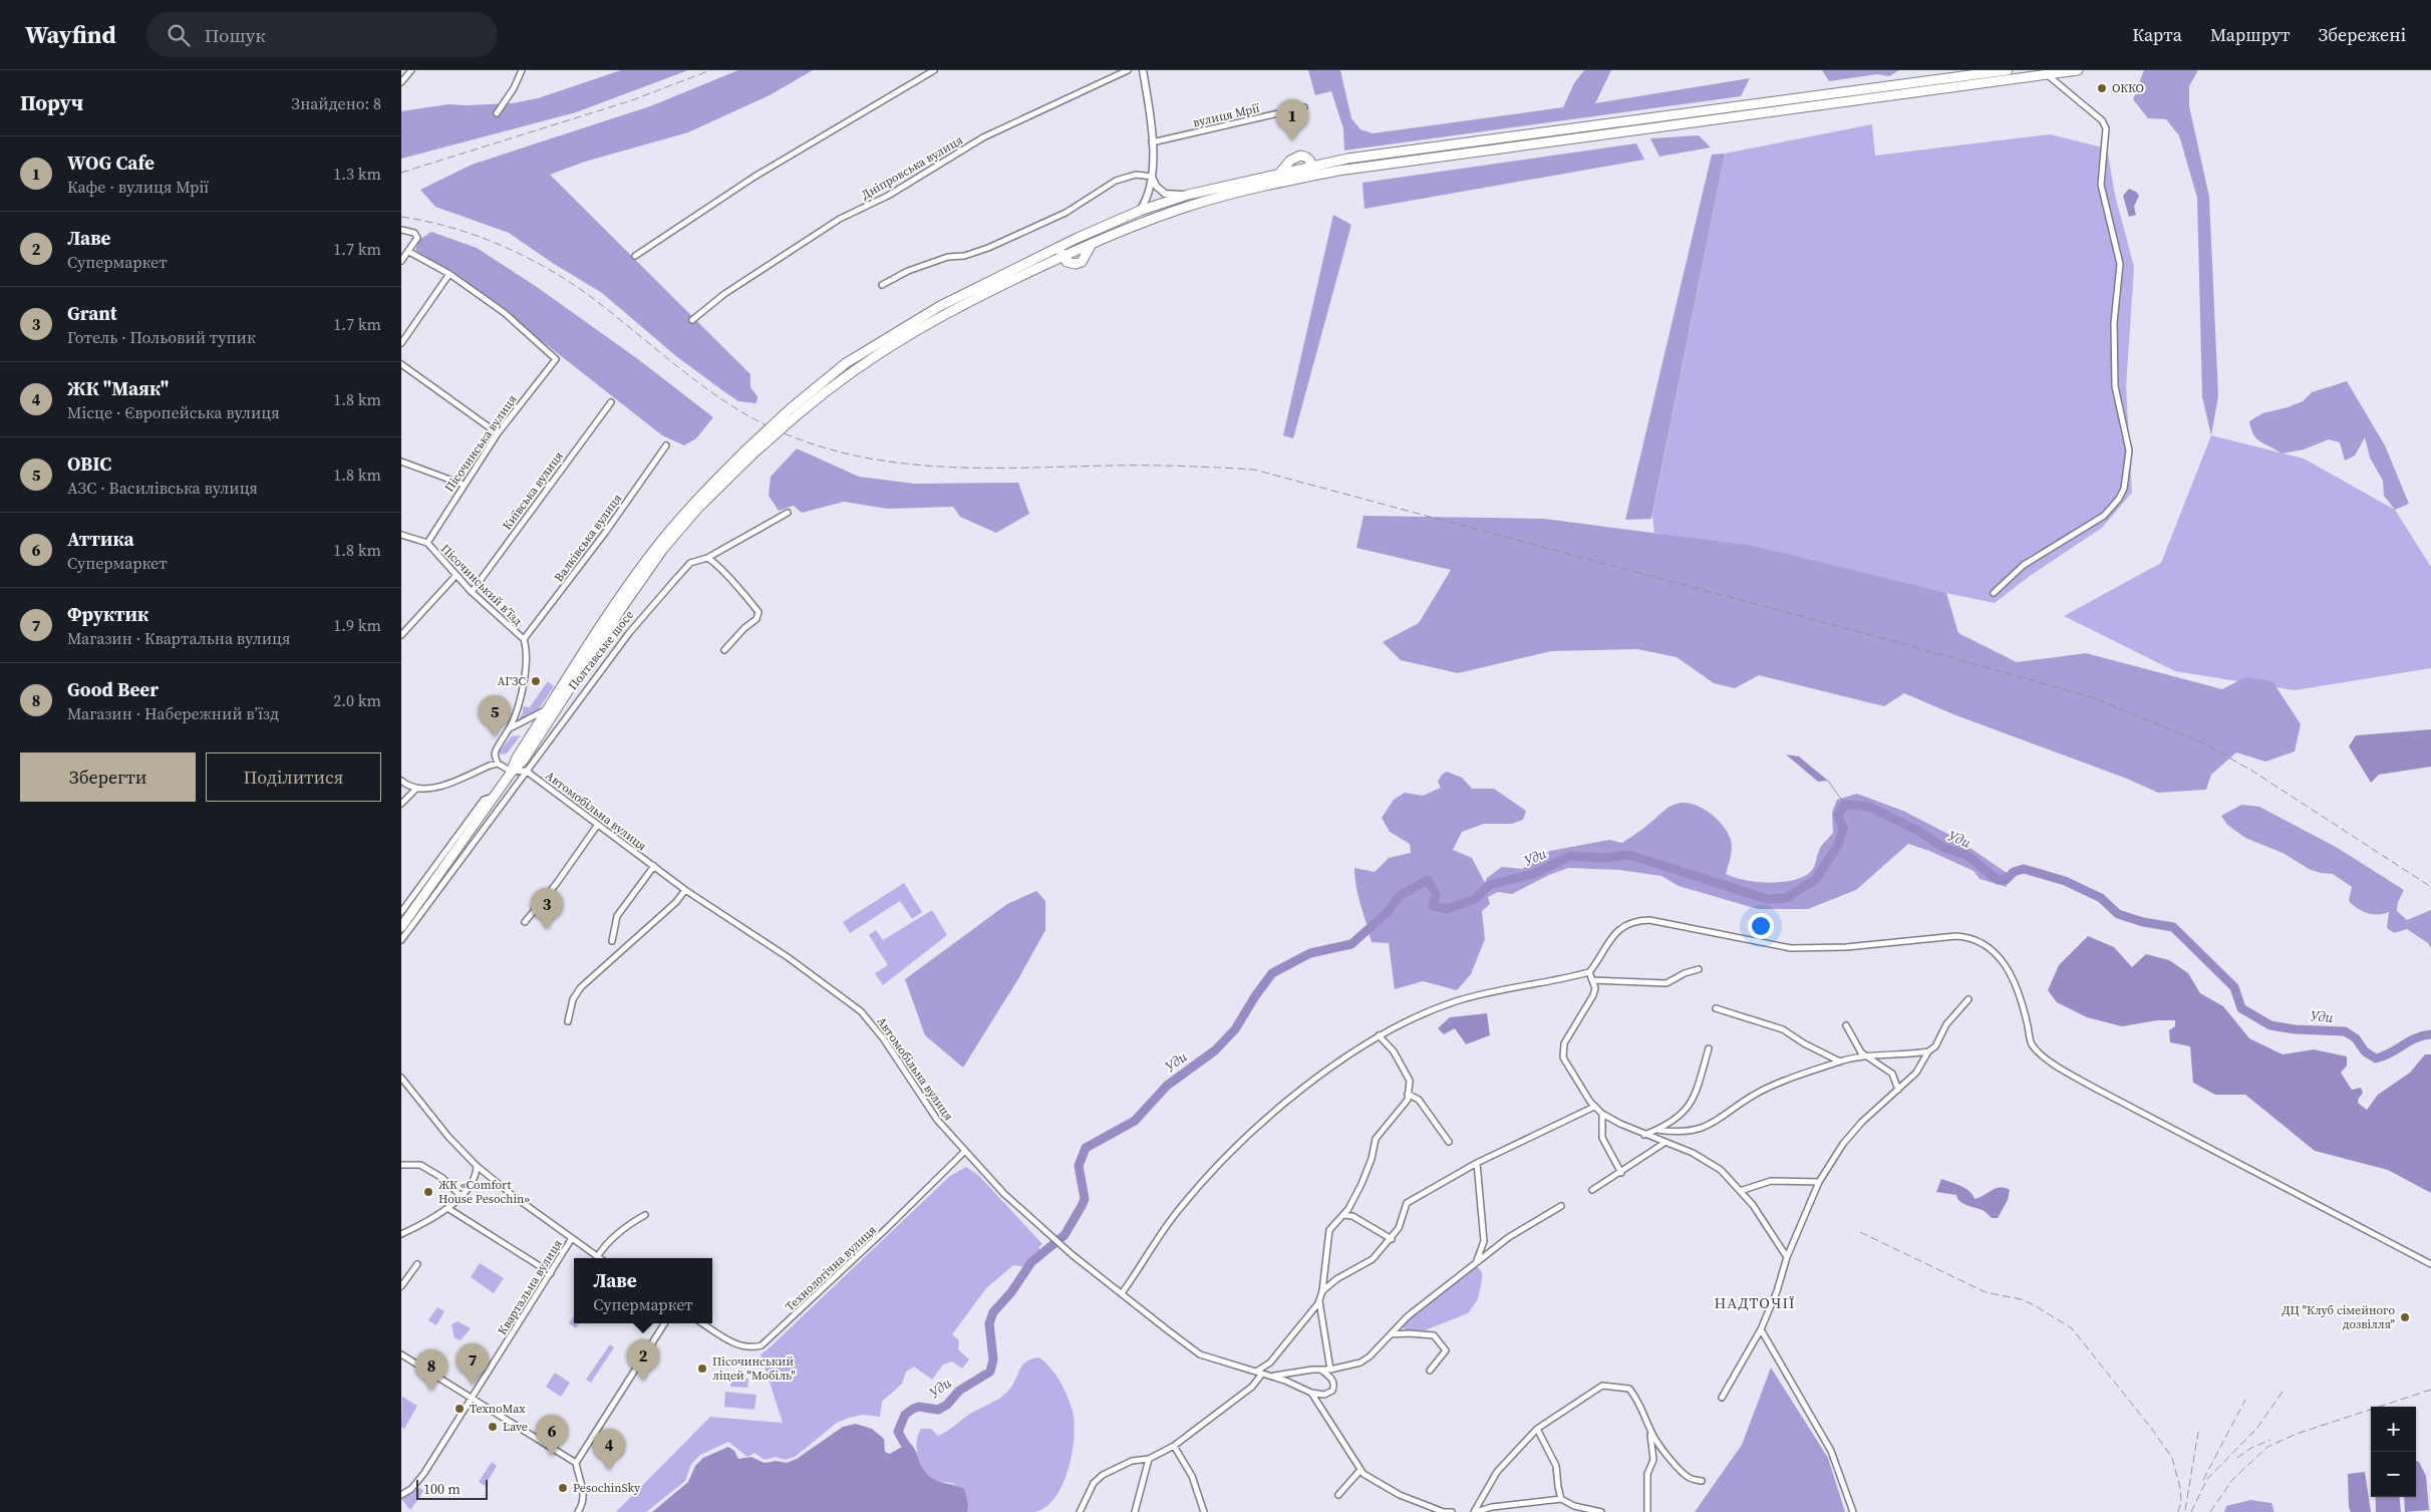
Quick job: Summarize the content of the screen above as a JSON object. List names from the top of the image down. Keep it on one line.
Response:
{"streets":{"street":["вулиця Мрії","Дніпровська вулиця","Пісочинська вулиця","Київська вулиця","Валківська вулиця","Пісочинський в’їзд","Полтавське шосе","Автомобільна вулиця","Технологічна вулиця","Квартальна вулиця"]},"crossings":[["Пісочинська вулиця","Пісочинський в’їзд"],["Київська вулиця","Пісочинський в’їзд"],["Валківська вулиця","Пісочинський в’їзд"],["Полтавське шосе","Автомобільна вулиця"],["Автомобільна вулиця","Технологічна вулиця"]],"districts":["НАДТОЧІЇ"],"water":["Уди"],"places":["ОККО","АГЗС","ЖК «Comfort House Pesochin»","ДЦ \"Клуб сімейного дозвілля\"","Пісочинський ліцей \"Мобіль\"","TexnoMax","Lave","PesochinSky"],"scale_bar":"100 m","page":{"header":"Wayfind","search":"Пошук","nav":["Карта","Маршрут","Збережені"],"heading":["Поруч","Знайдено: 8"],"pins":["1","5","3","2","7","8","6","4"],"list":[{"mark":"1","name":"WOG Cafe","note":"Кафе · вулиця Мрії","value":"1.3 km"},{"mark":"2","name":"Лаве","note":"Супермаркет","value":"1.7 km"},{"mark":"3","name":"Grant","note":"Готель · Польовий тупик","value":"1.7 km"},{"mark":"4","name":"ЖК \"Маяк\"","note":"Місце · Європейська вулиця","value":"1.8 km"},{"mark":"5","name":"ОВІС","note":"АЗС · Василівська вулиця","value":"1.8 km"},{"mark":"6","name":"Аттика","note":"Супермаркет","value":"1.8 km"},{"mark":"7","name":"Фруктик","note":"Магазин · Квартальна вулиця","value":"1.9 km"},{"mark":"8","name":"Good Beer","note":"Магазин · Набережний в’їзд","value":"2.0 km"}],"buttons":["Зберегти","Поділитися"],"popup":["Лаве","Супермаркет"],"map_buttons":["+","−"],"scale":"100 m"}}
